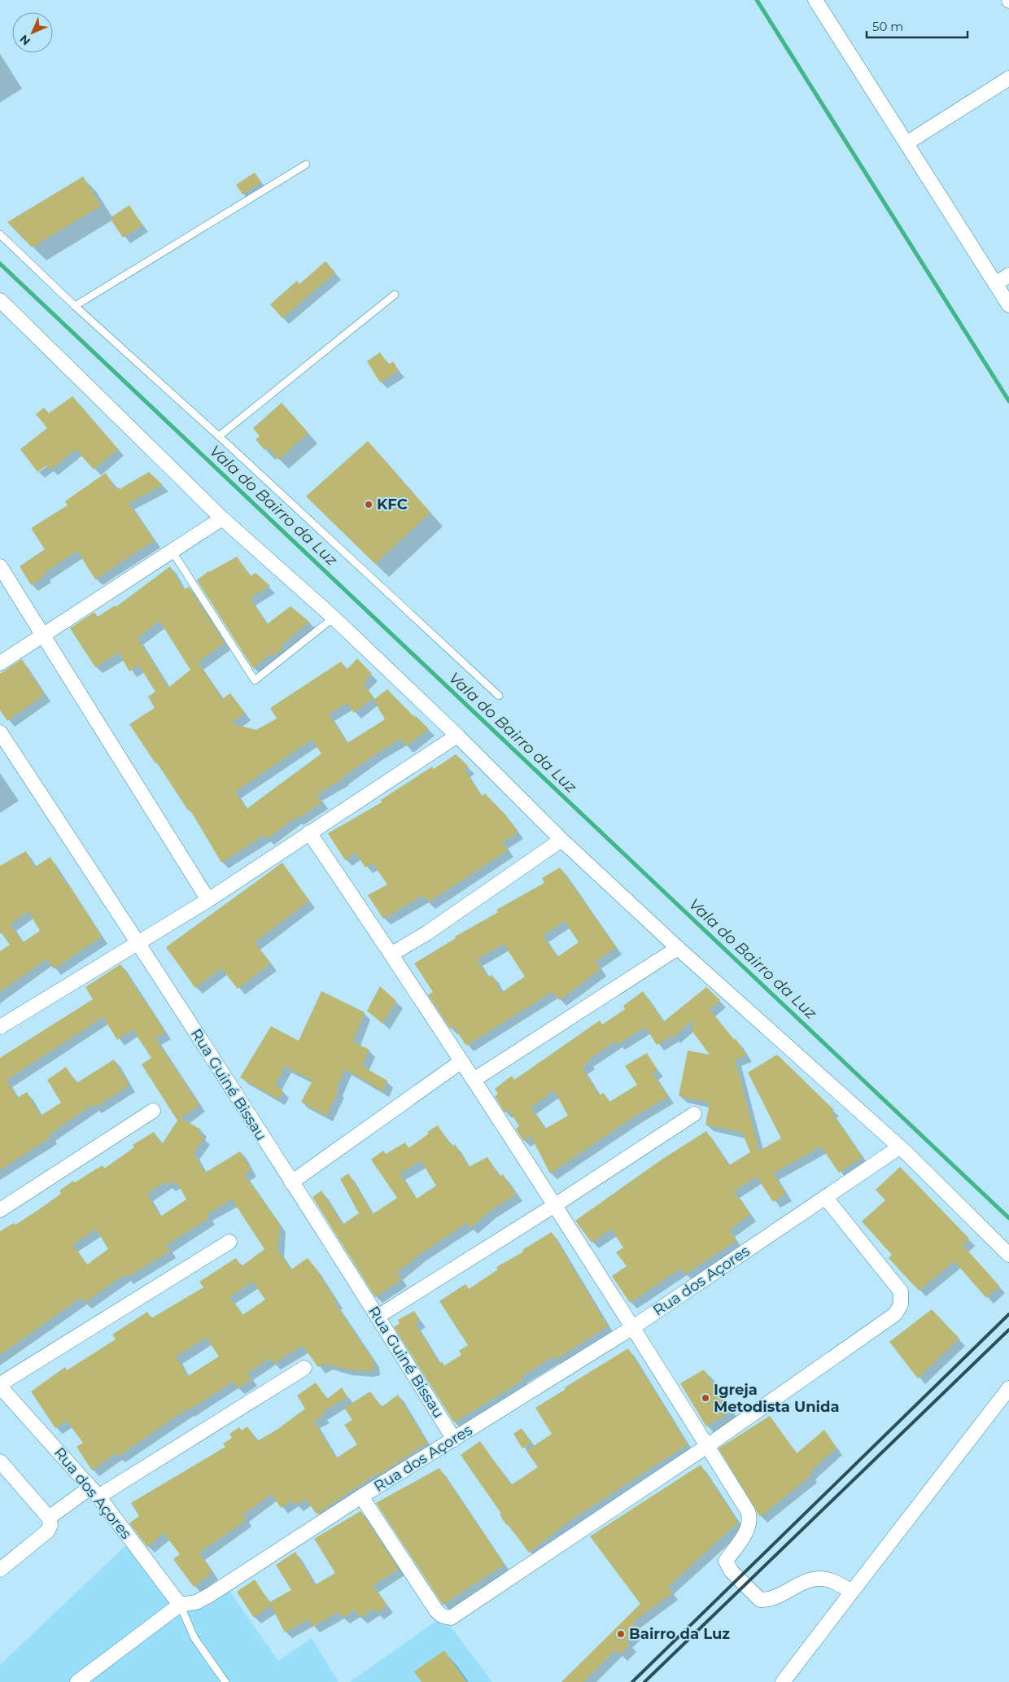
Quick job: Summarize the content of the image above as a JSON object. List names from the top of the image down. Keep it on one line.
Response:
{"streets":{"street":["Rua Guiné Bissau","Rua dos Açores"]},"crossings":[["Rua Guiné Bissau","Rua dos Açores"]],"water":["Vala do Bairro da Luz"],"places":["KFC","Igreja Metodista Unida","Bairro da Luz"],"scale_bar":"50 m","north":"bottom left"}
